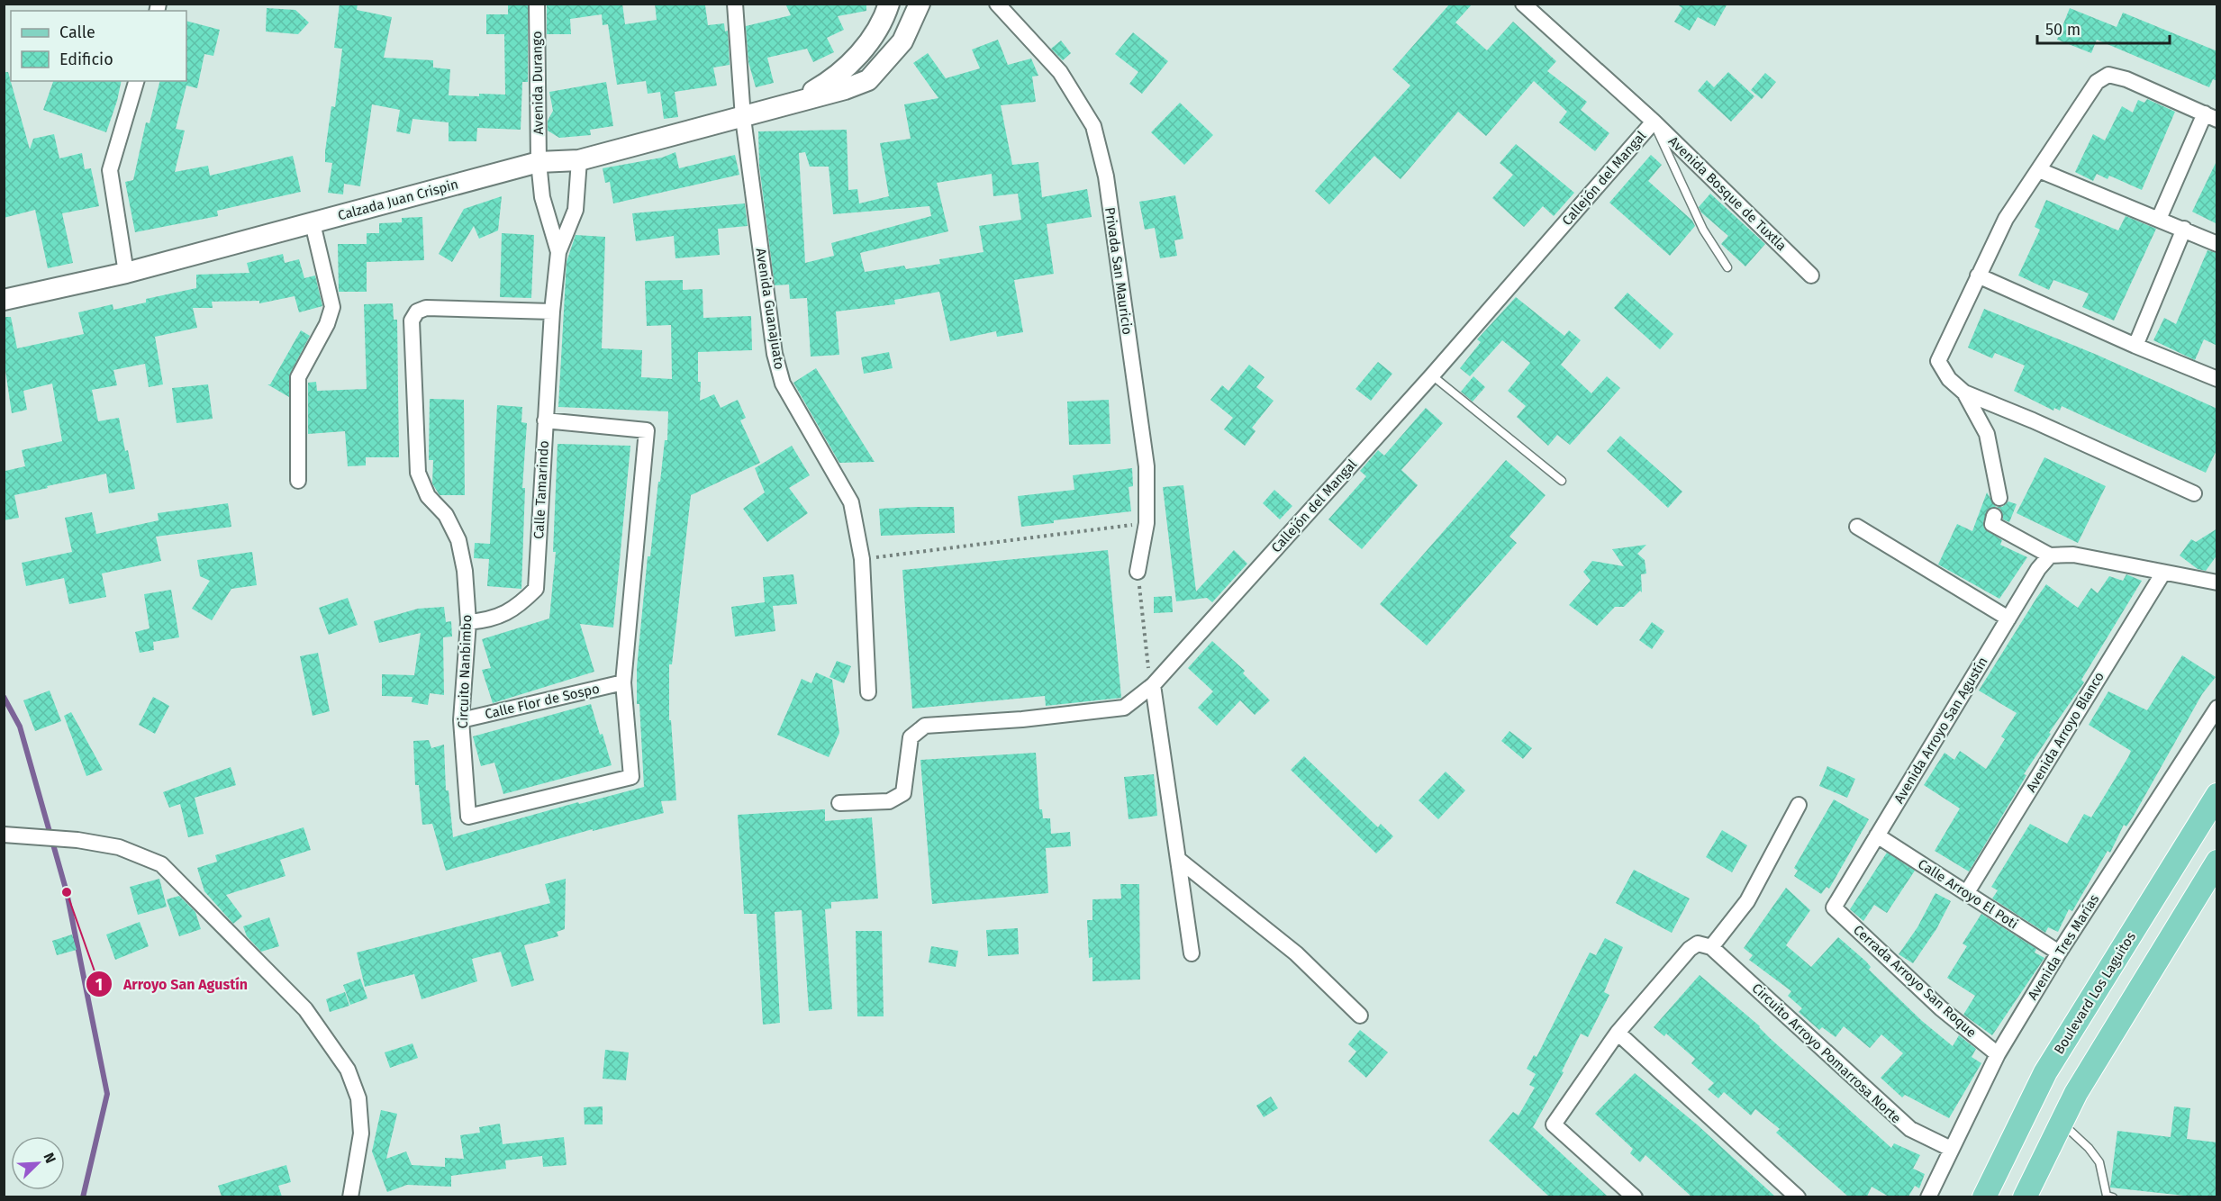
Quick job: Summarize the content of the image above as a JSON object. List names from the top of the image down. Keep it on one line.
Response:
{"streets":{"main road":["Calzada Juan Crispin","Boulevard Los Laguitos"],"street":["Avenida Durango","Callejón del Mangal","Avenida Bosque de Tuxtla","Privada San Mauricio","Avenida Guanajuato","Calle Tamarindo","Circuito Nanbimbo","Calle Flor de Sospo","Avenida Arroyo San Agustín","Avenida Arroyo Blanco","Calle Arroyo El Poti","Avenida Tres Marías","Cerrada Arroyo San Roque","Circuito Arroyo Pomarrosa Norte"]},"crossings":[["Avenida Durango","Calzada Juan Crispin"],["Callejón del Mangal","Avenida Bosque de Tuxtla"],["Calzada Juan Crispin","Avenida Guanajuato"],["Calle Tamarindo","Circuito Nanbimbo"],["Circuito Nanbimbo","Calle Flor de Sospo"],["Avenida Arroyo San Agustín","Calle Arroyo El Poti"],["Avenida Arroyo San Agustín","Cerrada Arroyo San Roque"],["Avenida Arroyo Blanco","Calle Arroyo El Poti"],["Calle Arroyo El Poti","Avenida Tres Marías"],["Avenida Tres Marías","Cerrada Arroyo San Roque"],["Avenida Tres Marías","Circuito Arroyo Pomarrosa Norte"]],"places":["Arroyo San Agustín"],"legend":["Calle","Edificio"],"scale_bar":"50 m","north":"top right"}
